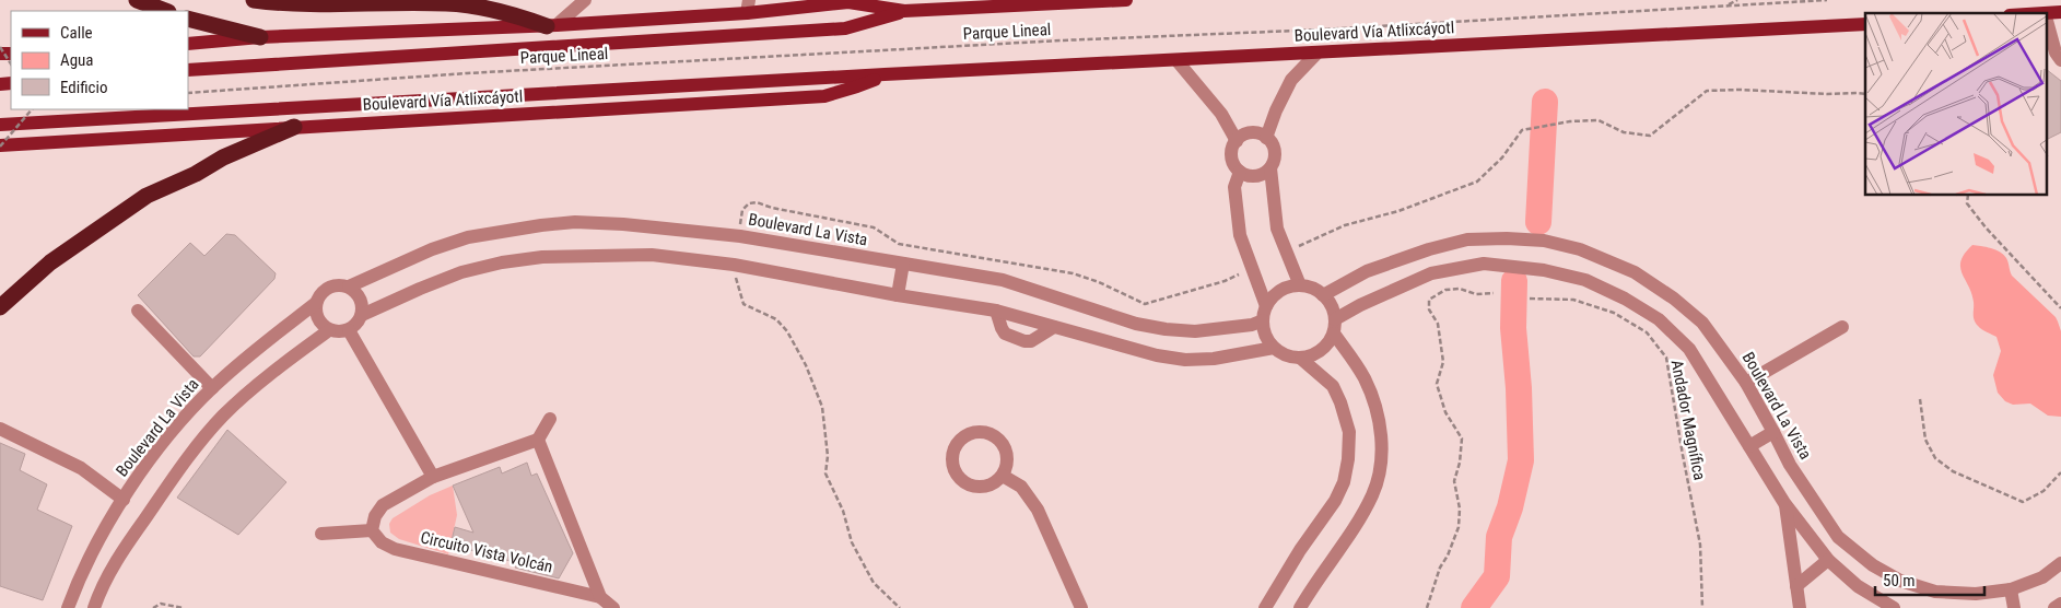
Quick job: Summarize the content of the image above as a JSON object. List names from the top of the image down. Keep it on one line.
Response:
{"streets":{"main road":["Boulevard Vía Atlixcáyotl"],"street":["Boulevard La Vista","Circuito Vista Volcán"],"path":["Parque Lineal","Andador Magnífica"]},"legend":["Calle","Agua","Edificio"],"scale_bar":"50 m"}
